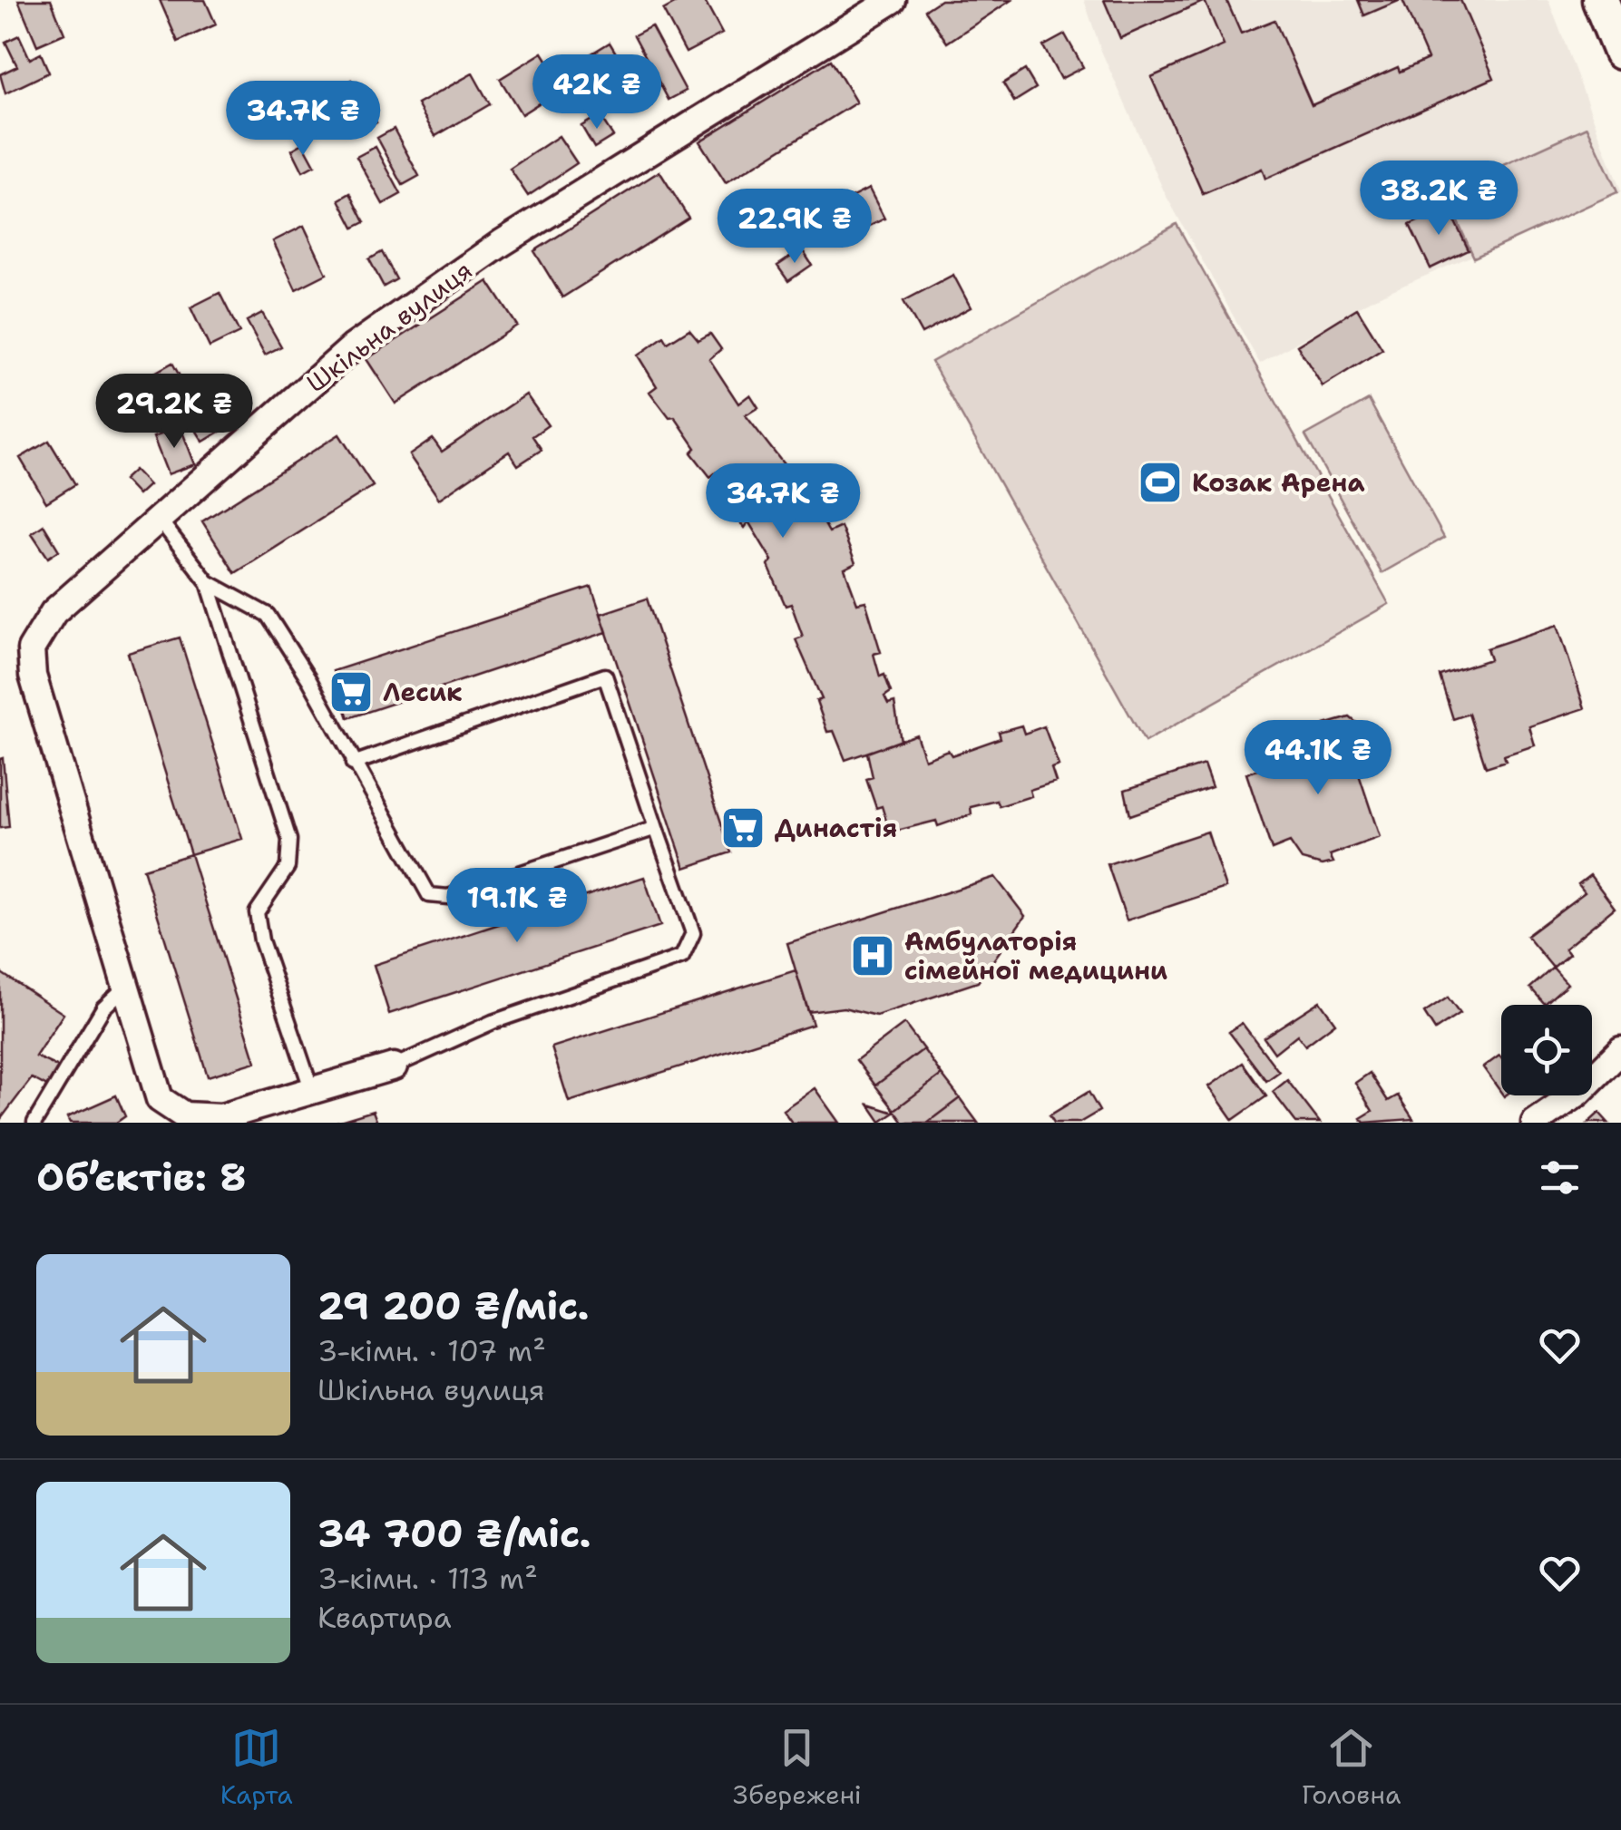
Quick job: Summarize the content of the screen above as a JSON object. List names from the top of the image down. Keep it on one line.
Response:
{"streets":{"street":["Шкільна вулиця"]},"places":{"sports":["Козак Арена"],"supermarket":["Лесик","Династiя"],"hospital":["Амбулаторія сімейної медицини"]},"page":{"price":["42K ₴","34.7K ₴","38.2K ₴","22.9K ₴","29.2K ₴","34.7K ₴","44.1K ₴","19.1K ₴"],"heading":"Об’єктів: 8","list":[{"name":"29 200 ₴/міс.","note":"3-кімн. · 107 m² · Шкільна вулиця"},{"name":"34 700 ₴/міс.","note":"3-кімн. · 113 m² · Квартира"}],"tabs":["Карта","Збережені","Головна"]}}
